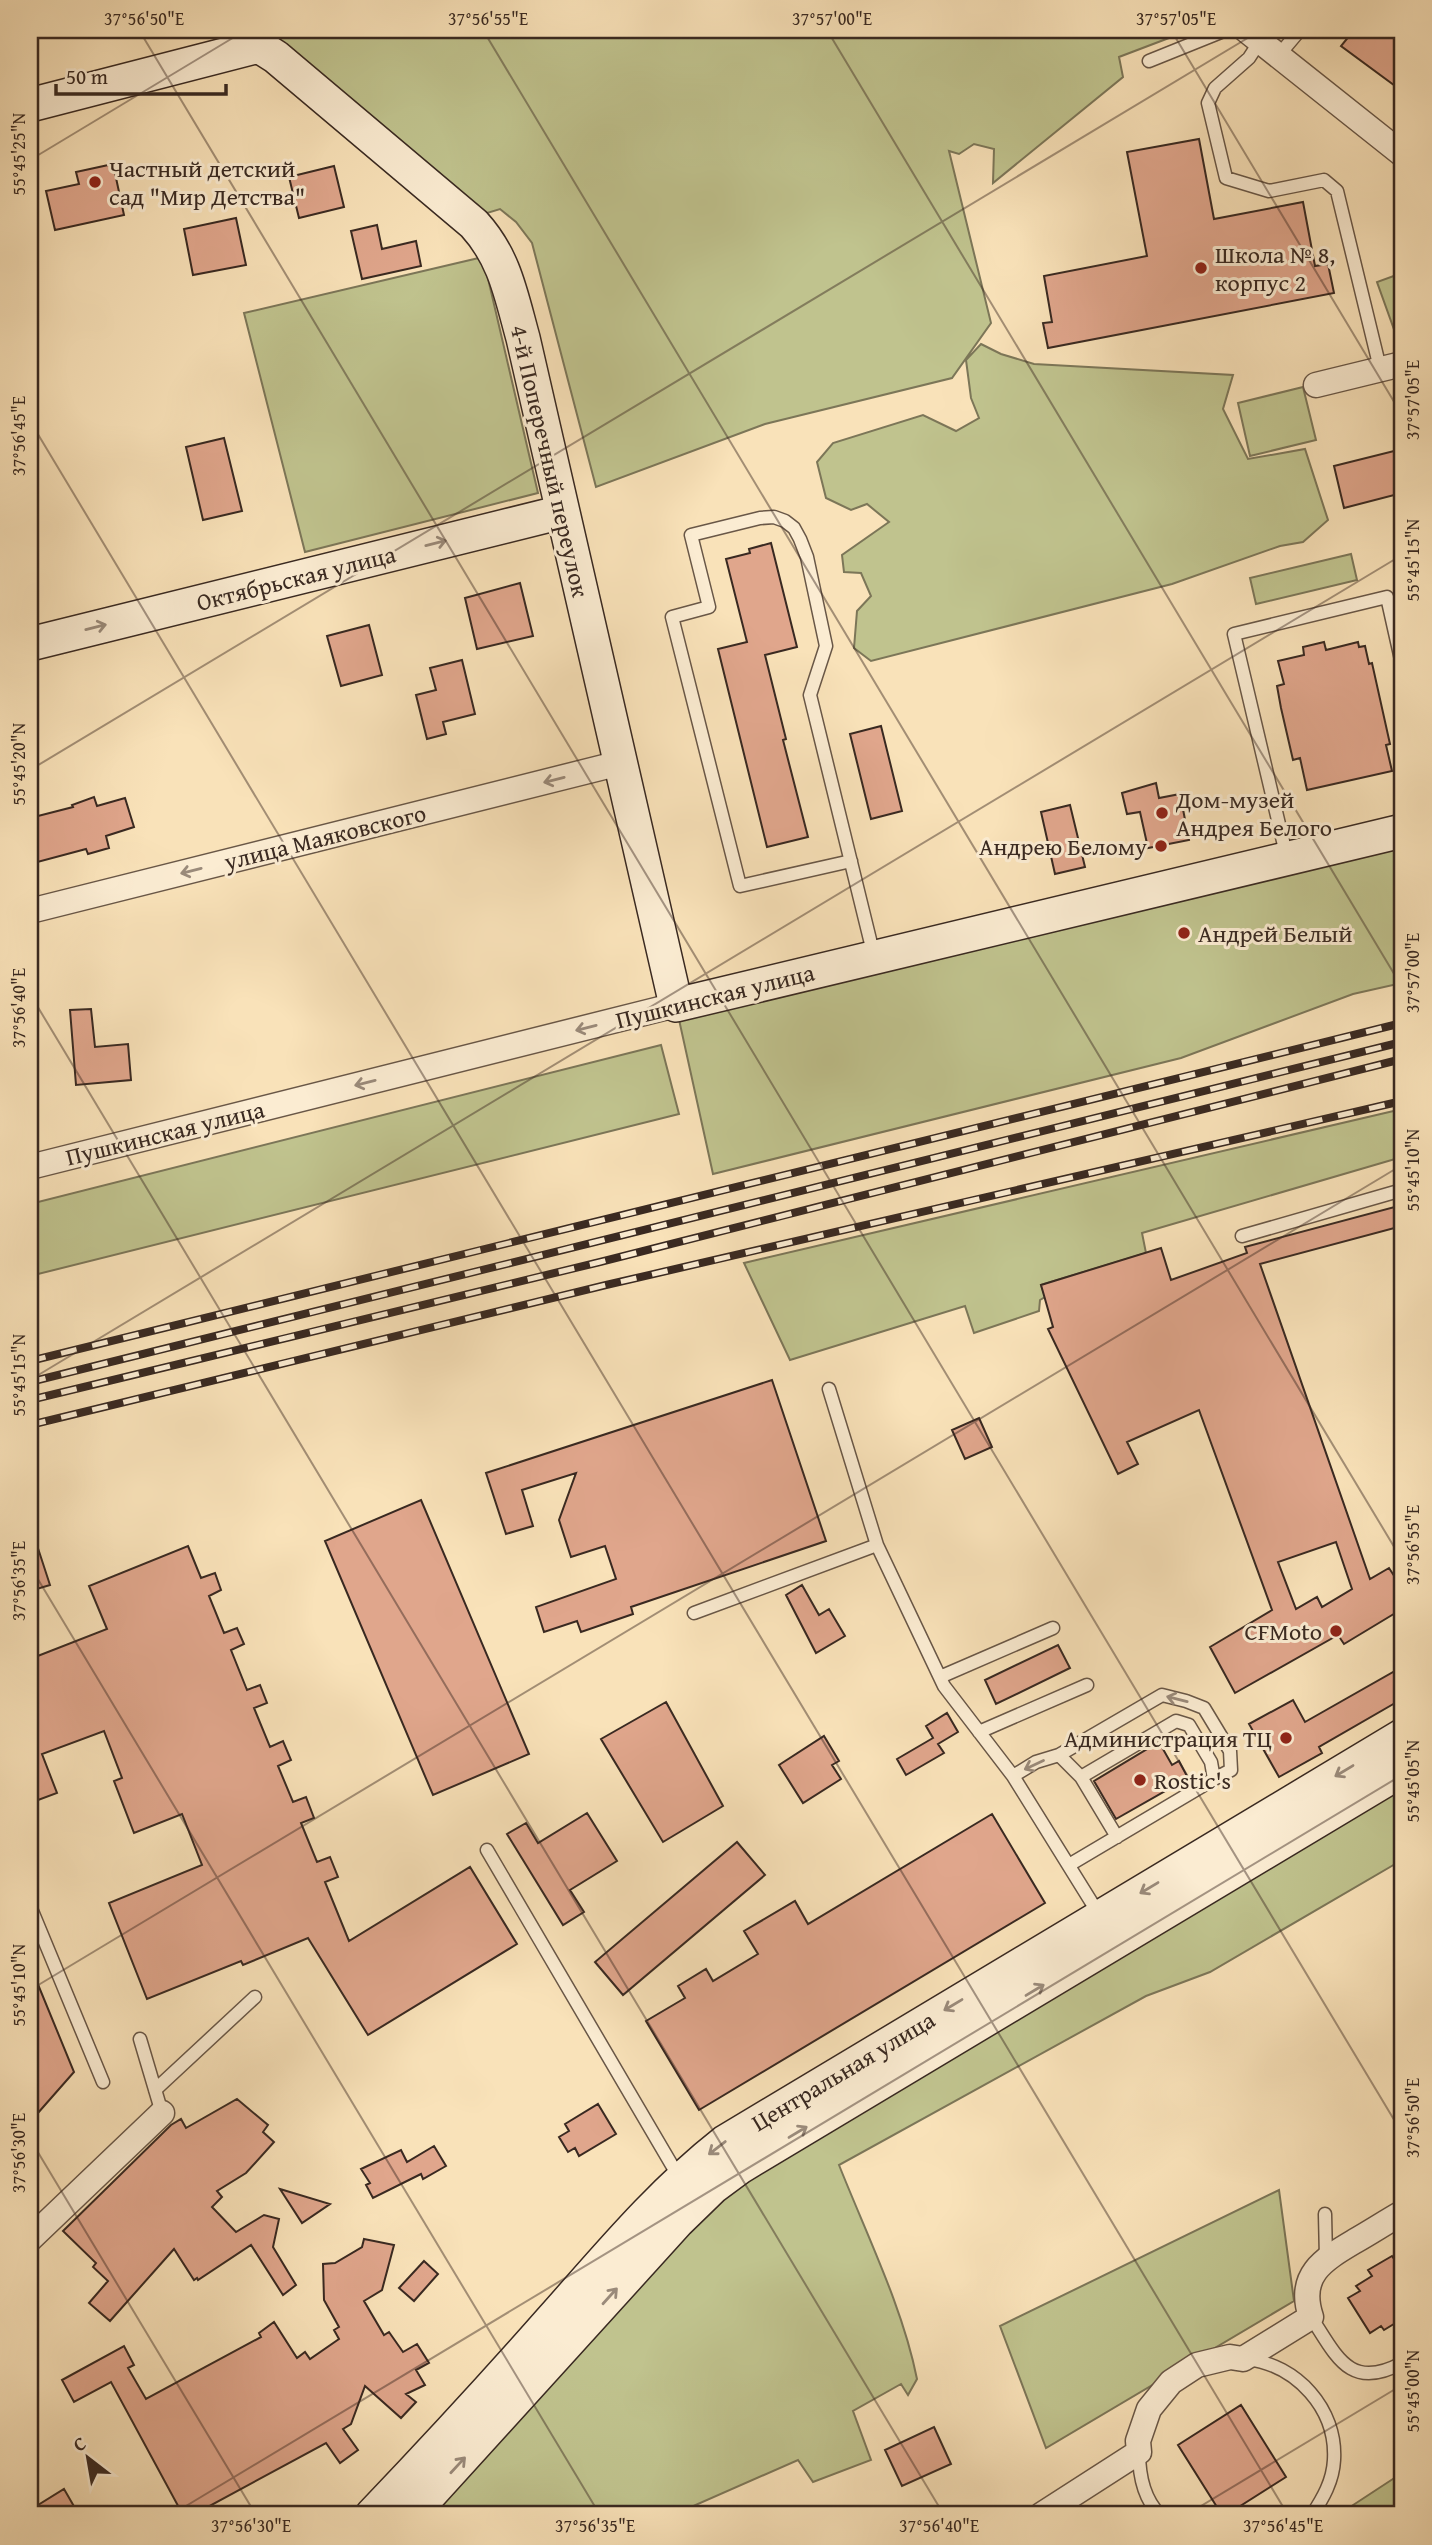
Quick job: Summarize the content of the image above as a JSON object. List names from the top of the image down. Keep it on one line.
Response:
{"streets":{"street":["4-й Поперечный переулок","Октябрьская улица","улица Маяковского","Пушкинская улица","Центральная улица"]},"crossings":[["4-й Поперечный переулок","Октябрьская улица"],["4-й Поперечный переулок","улица Маяковского"],["4-й Поперечный переулок","Пушкинская улица"]],"one_way":["Октябрьская улица","улица Маяковского","Пушкинская улица"],"places":["Частный детский сад \"Мир Детства\"","Школа № 8, корпус 2","Дом-музей Андрея Белого","Андрею Белому","Андрей Белый","CFMoto","Администрация ТЦ","Rostic's"],"scale_bar":"50 m","north":"top left","coordinates":["37°56'50\"E","37°56'55\"E","37°57'00\"E","37°57'05\"E","55°45'25\"N","37°56'45\"E","55°45'15\"N","55°45'20\"N","37°56'40\"E","55°45'10\"N","37°56'35\"E","55°45'05\"N","37°56'30\"E","55°45'00\"N"]}
